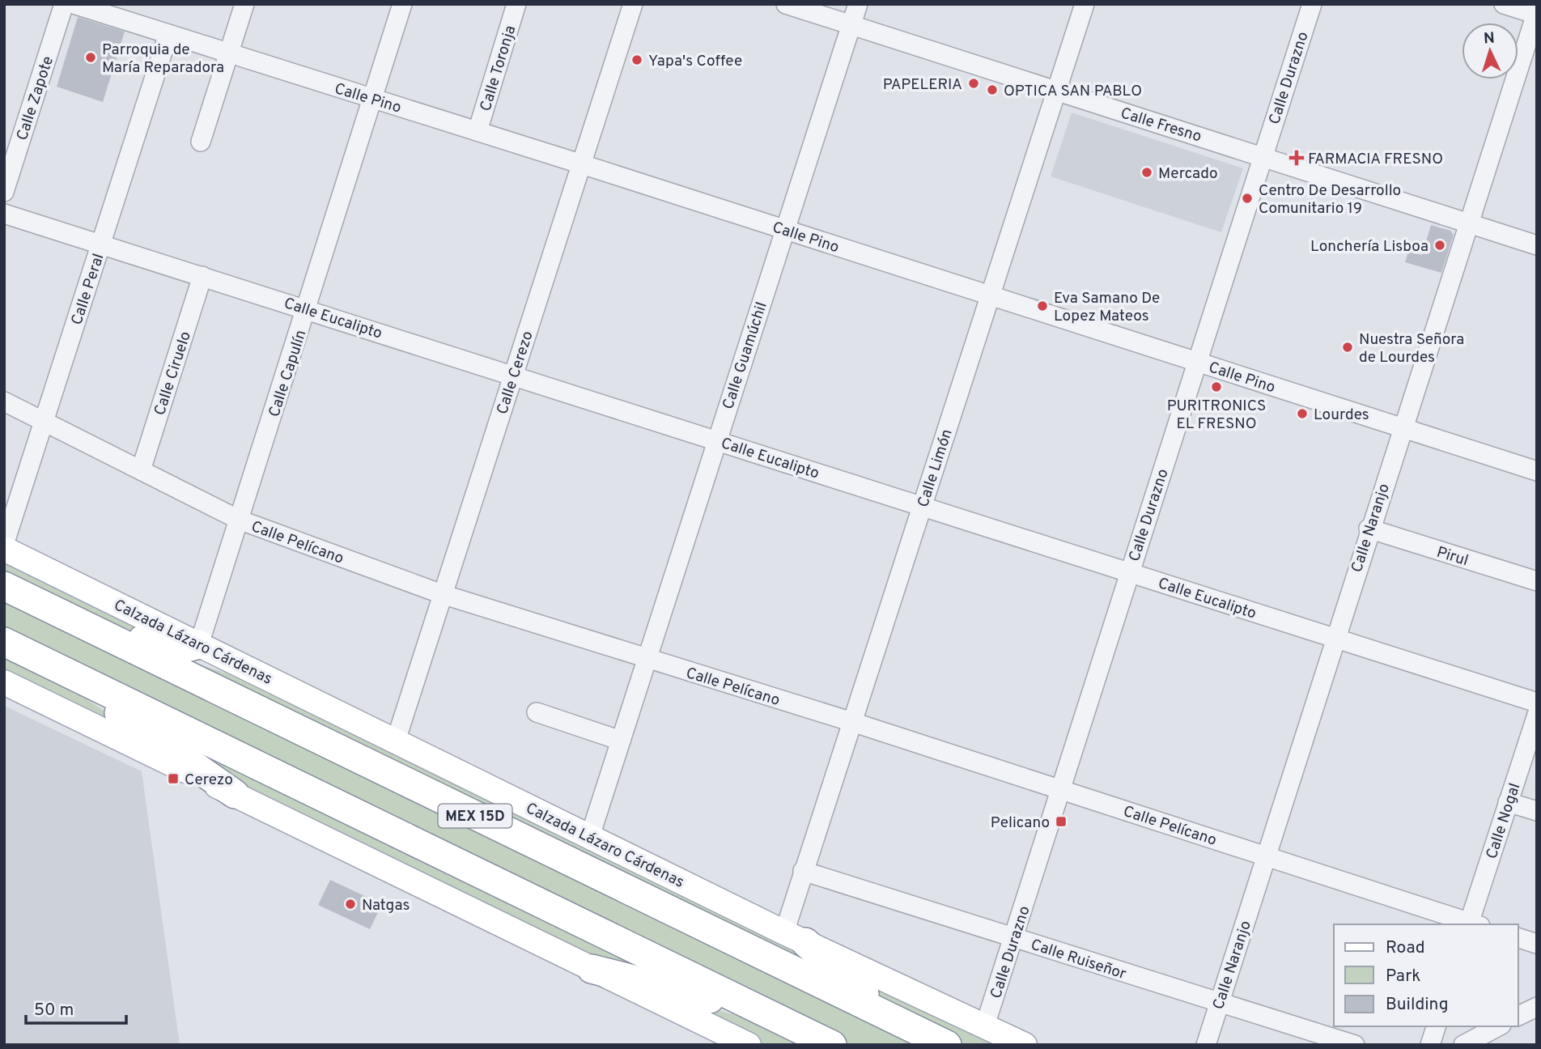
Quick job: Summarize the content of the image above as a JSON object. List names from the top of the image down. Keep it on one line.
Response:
{"streets":{"highway":["Calzada Lázaro Cárdenas","MEX 15D"],"street":["Calle Toronja","Calle Durazno","Calle Pino","Calle Zapote","Calle Fresno","Calle Peral","Calle Eucalipto","Calle Guamúchil","Calle Cerezo","Calle Ciruelo","Calle Capulín","Calle Limón","Calle Naranjo","Calle Pelícano","Pirul","Calle Nogal","Calle Ruiseñor"]},"crossings":[["Calle Toronja","Calle Pino"],["Calle Durazno","Calle Pino"],["Calle Durazno","Calle Fresno"],["Calle Durazno","Calle Eucalipto"],["Calle Durazno","Calle Pelícano"],["Calle Durazno","Calzada Lázaro Cárdenas"],["Calle Durazno","Calle Ruiseñor"],["Calle Pino","Calle Peral"],["Calle Pino","Calle Guamúchil"],["Calle Pino","Calle Cerezo"],["Calle Pino","Calle Capulín"],["Calle Pino","Calle Limón"],["Calle Pino","Calle Naranjo"],["Calle Fresno","Calle Guamúchil"],["Calle Fresno","Calle Limón"],["Calle Fresno","Calle Naranjo"],["Calle Peral","Calle Eucalipto"],["Calle Peral","Calle Pelícano"],["Calle Eucalipto","Calle Guamúchil"],["Calle Eucalipto","Calle Cerezo"],["Calle Eucalipto","Calle Ciruelo"],["Calle Eucalipto","Calle Capulín"],["Calle Eucalipto","Calle Limón"],["Calle Eucalipto","Calle Naranjo"],["Calle Guamúchil","Calle Pelícano"],["Calle Guamúchil","Calzada Lázaro Cárdenas"],["Calle Cerezo","Calle Pelícano"],["Calle Cerezo","Calzada Lázaro Cárdenas"],["Calle Ciruelo","Calle Pelícano"],["Calle Capulín","Calle Pelícano"],["Calle Capulín","Calzada Lázaro Cárdenas"],["Calle Limón","Calle Pelícano"],["Calle Limón","Calzada Lázaro Cárdenas"],["Calle Limón","Calle Ruiseñor"],["Calle Naranjo","Calle Pelícano"],["Calle Naranjo","Pirul"],["Calle Naranjo","Calle Ruiseñor"],["Calle Pelícano","Calle Nogal"]],"places":{"other":["Parroquia de María Reparadora","Yapa's Coffee","PAPELERIA","OPTICA SAN PABLO","Mercado","Centro De Desarrollo Comunitario 19","Lonchería Lisboa","Eva Samano De Lopez Mateos","Nuestra Señora de Lourdes","PURITRONICS EL FRESNO","Lourdes","Natgas"],"health":["FARMACIA FRESNO"],"transit":["Cerezo","Pelicano"]},"legend":["Road","Park","Building"],"scale_bar":"50 m","north":"top"}
